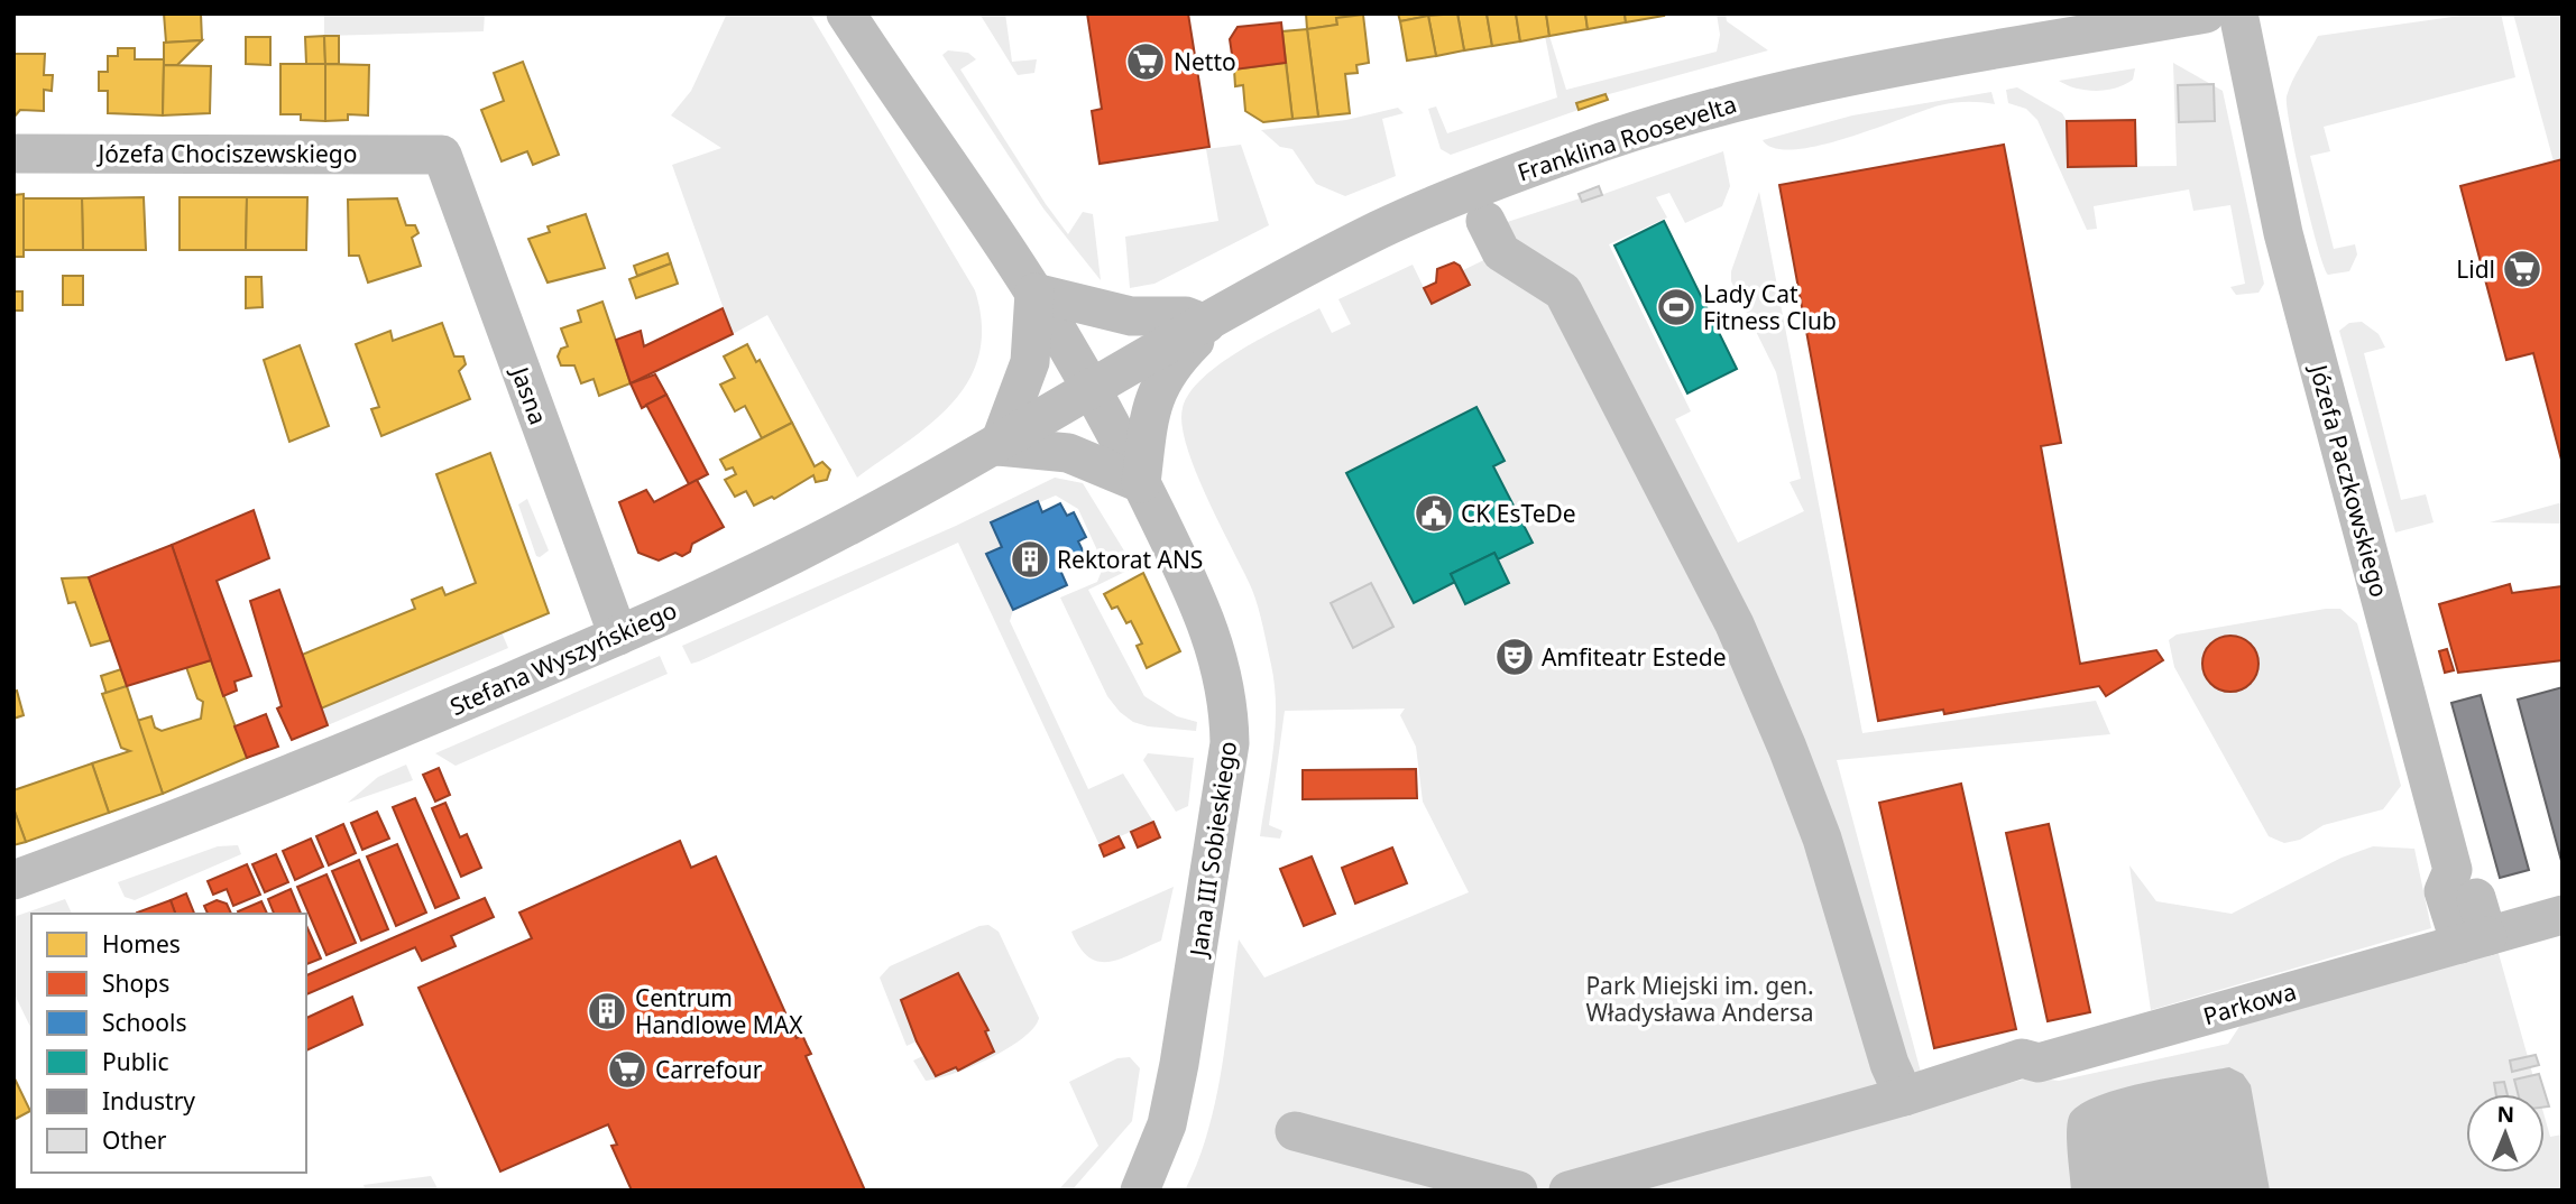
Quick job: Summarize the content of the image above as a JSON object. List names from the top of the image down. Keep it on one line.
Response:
{"streets":{"street":["Franklina Roosevelta","Józefa Chociszewskiego","Jasna","Józefa Paczkowskiego","Stefana Wyszyńskiego","Jana III Sobieskiego","Parkowa"]},"crossings":[["Franklina Roosevelta","Stefana Wyszyńskiego"],["Franklina Roosevelta","Jana III Sobieskiego"],["Józefa Chociszewskiego","Jasna"],["Jasna","Stefana Wyszyńskiego"],["Józefa Paczkowskiego","Parkowa"],["Stefana Wyszyńskiego","Jana III Sobieskiego"]],"parks":["Park Miejski im. gen. Władysława Andersa"],"places":{"supermarket":["Netto","Lidl","Carrefour"],"sports":["Lady Cat Fitness Club"],"public building":["CK EsTeDe"],"building":["Rektorat ANS","Centrum Handlowe MAX"],"theatre":["Amfiteatr Estede"]},"legend":["Homes","Shops","Schools","Public","Industry","Other"],"north":"top"}
